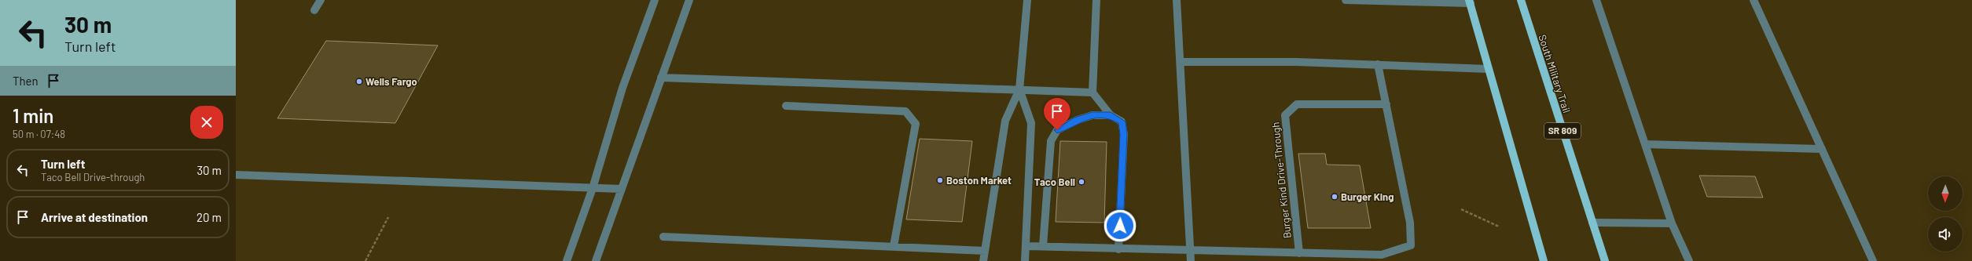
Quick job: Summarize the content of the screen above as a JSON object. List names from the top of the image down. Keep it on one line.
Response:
{"streets":{"main road":["South Military Trail","SR 809"],"lane":["Burger Kind Drive-Through"]},"places":["Wells Fargo","Boston Market","Taco Bell","Burger King"],"north":"bottom","page":{"turn":["30 m","Turn left"],"then":"Then","heading":["1 min","50 m · 07:48"],"list":[{"name":"Turn left","note":"Taco Bell Drive-through","value":"30 m"},{"name":"Arrive at destination","value":"20 m"}]}}
